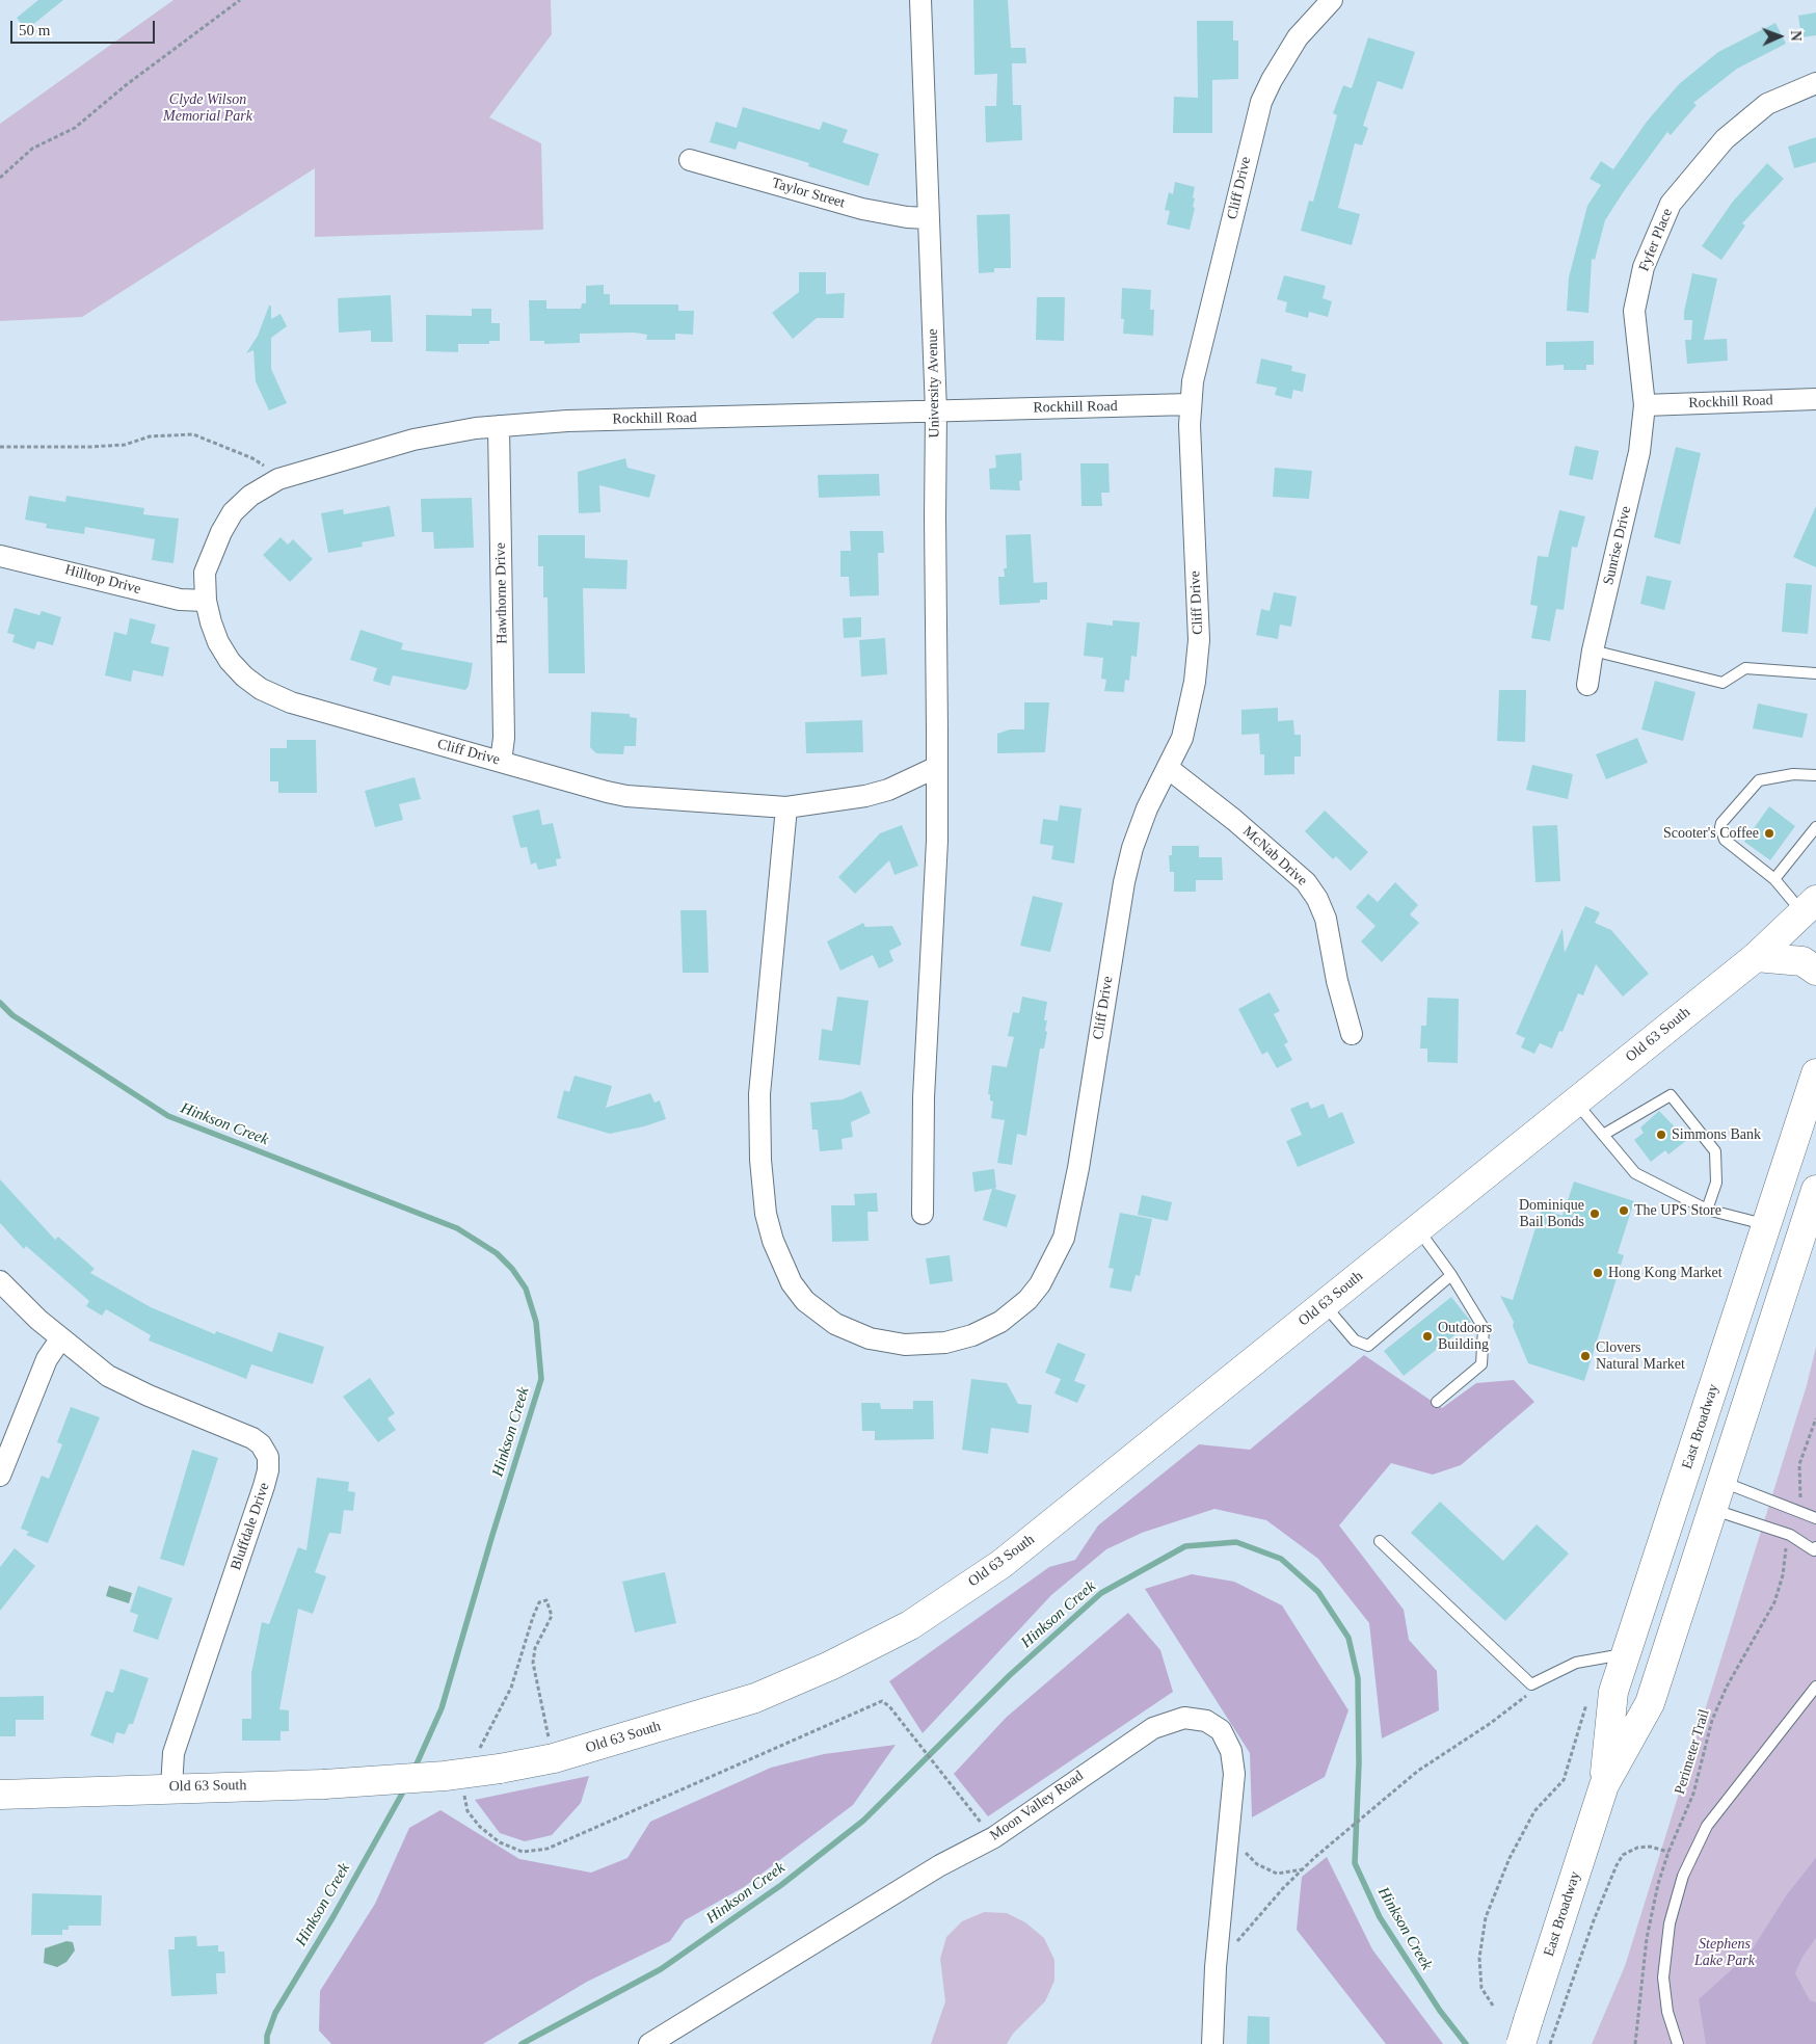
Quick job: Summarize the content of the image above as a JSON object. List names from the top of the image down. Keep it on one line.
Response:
{"streets":{"main road":["Old 63 South","East Broadway"],"street":["Cliff Drive","Taylor Street","Fyfer Place","University Avenue","Rockhill Road","Sunrise Drive","Hilltop Drive","Hawthorne Drive","McNab Drive","Bluffdale Drive","Moon Valley Road"],"path":["Perimeter Trail"]},"crossings":[["Cliff Drive","University Avenue"],["Cliff Drive","Rockhill Road"],["Cliff Drive","Hilltop Drive"],["Cliff Drive","Hawthorne Drive"],["Cliff Drive","McNab Drive"],["Taylor Street","University Avenue"],["Fyfer Place","Rockhill Road"],["Fyfer Place","Sunrise Drive"],["University Avenue","Rockhill Road"],["Rockhill Road","Sunrise Drive"],["Rockhill Road","Hilltop Drive"],["Rockhill Road","Hawthorne Drive"],["Old 63 South","Bluffdale Drive"]],"water":["Hinkson Creek"],"parks":["Clyde Wilson Memorial Park","Stephens Lake Park"],"places":["Scooter's Coffee","Simmons Bank","The UPS Store","Dominique Bail Bonds","Hong Kong Market","Outdoors Building","Clovers Natural Market"],"scale_bar":"50 m","north":"right"}
